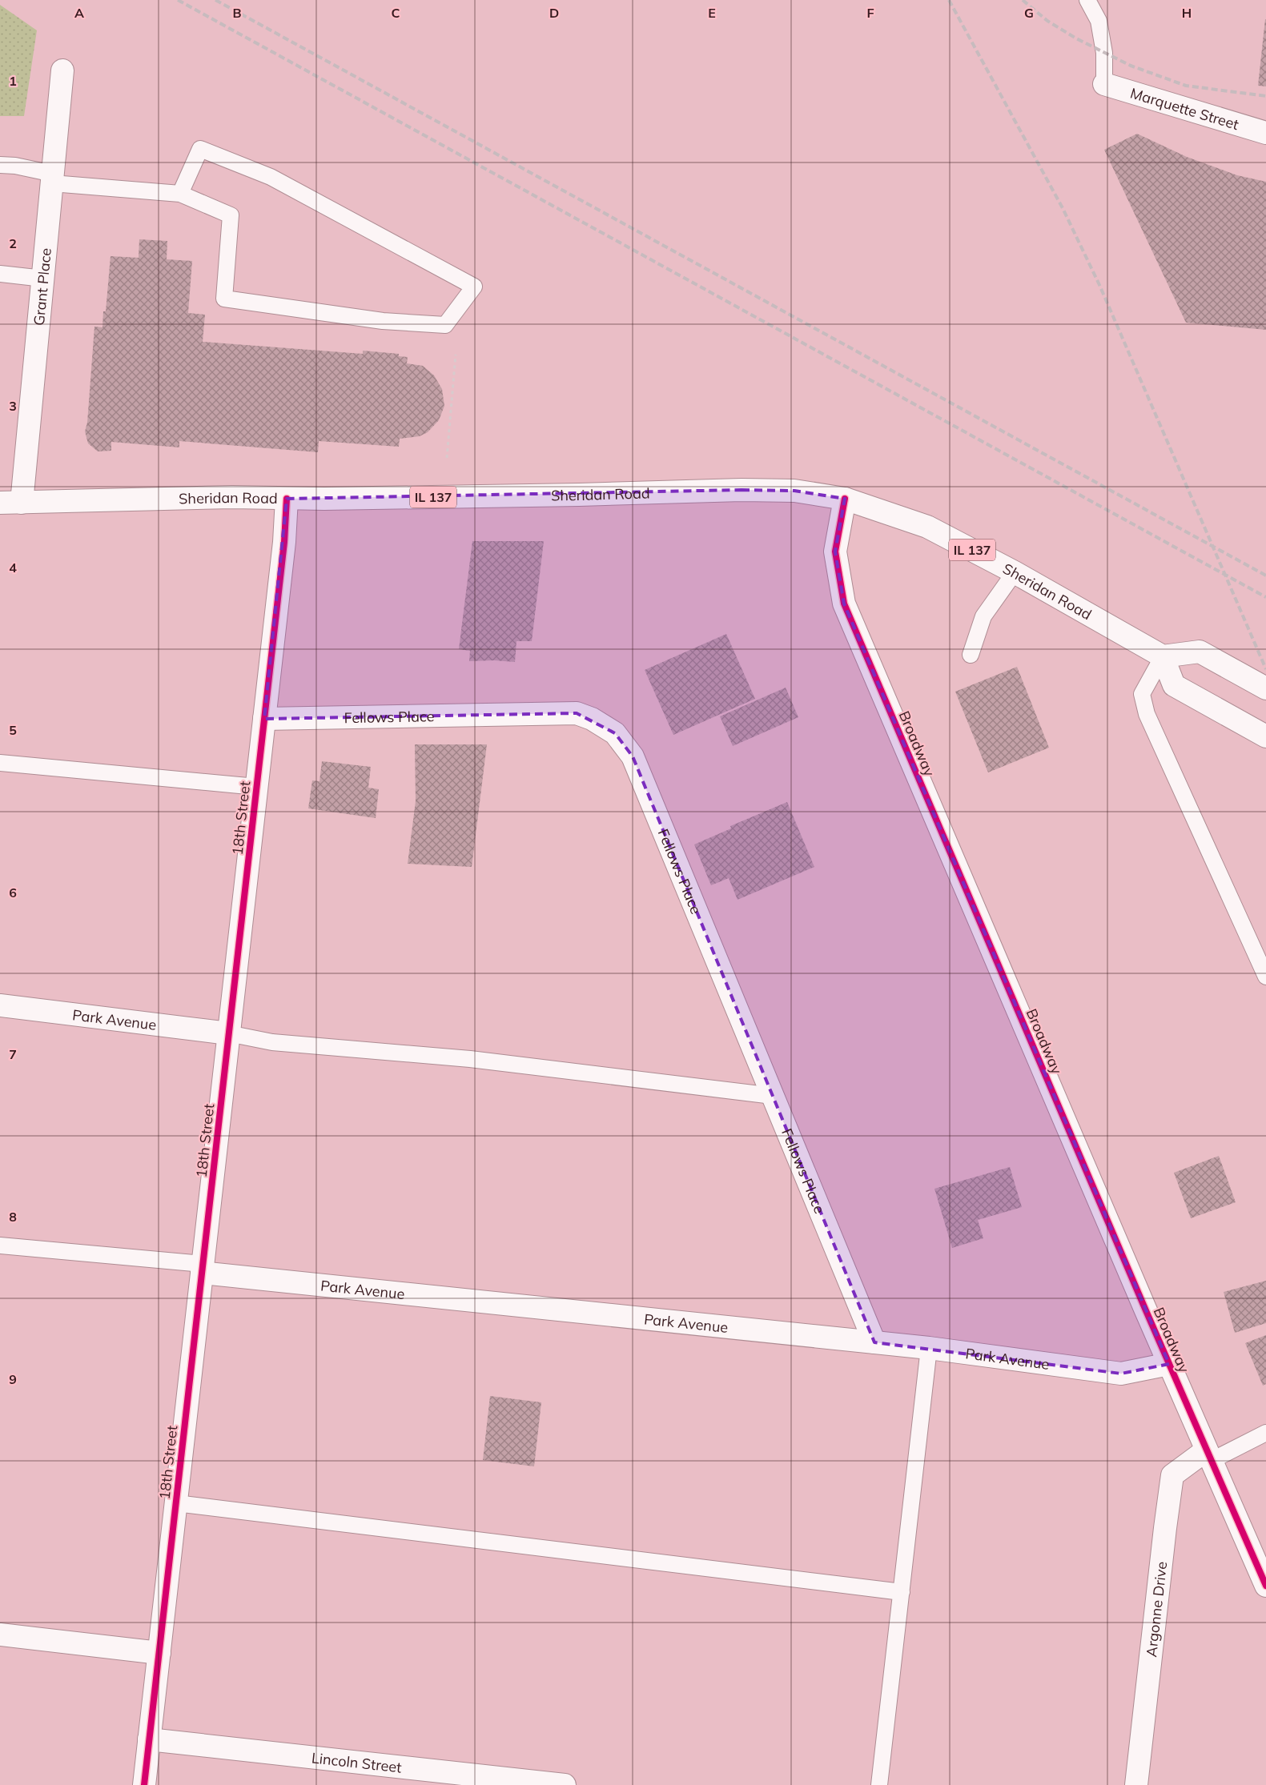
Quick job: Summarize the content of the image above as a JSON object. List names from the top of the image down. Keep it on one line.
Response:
{"streets":{"main road":["Marquette Street","Grant Place","Sheridan Road","IL 137","Fellows Place","Broadway","18th Street","Park Avenue","Argonne Drive","Lincoln Street"]},"crossings":[["Grant Place","Sheridan Road"],["Sheridan Road","Broadway"],["Sheridan Road","18th Street"],["Fellows Place","18th Street"],["Fellows Place","Park Avenue"],["Broadway","Park Avenue"],["Broadway","Argonne Drive"],["18th Street","Park Avenue"],["18th Street","Lincoln Street"]],"grid":{"columns":["A","B","C","D","E","F","G","H"],"rows":["1","2","3","4","5","6","7","8","9"]}}
